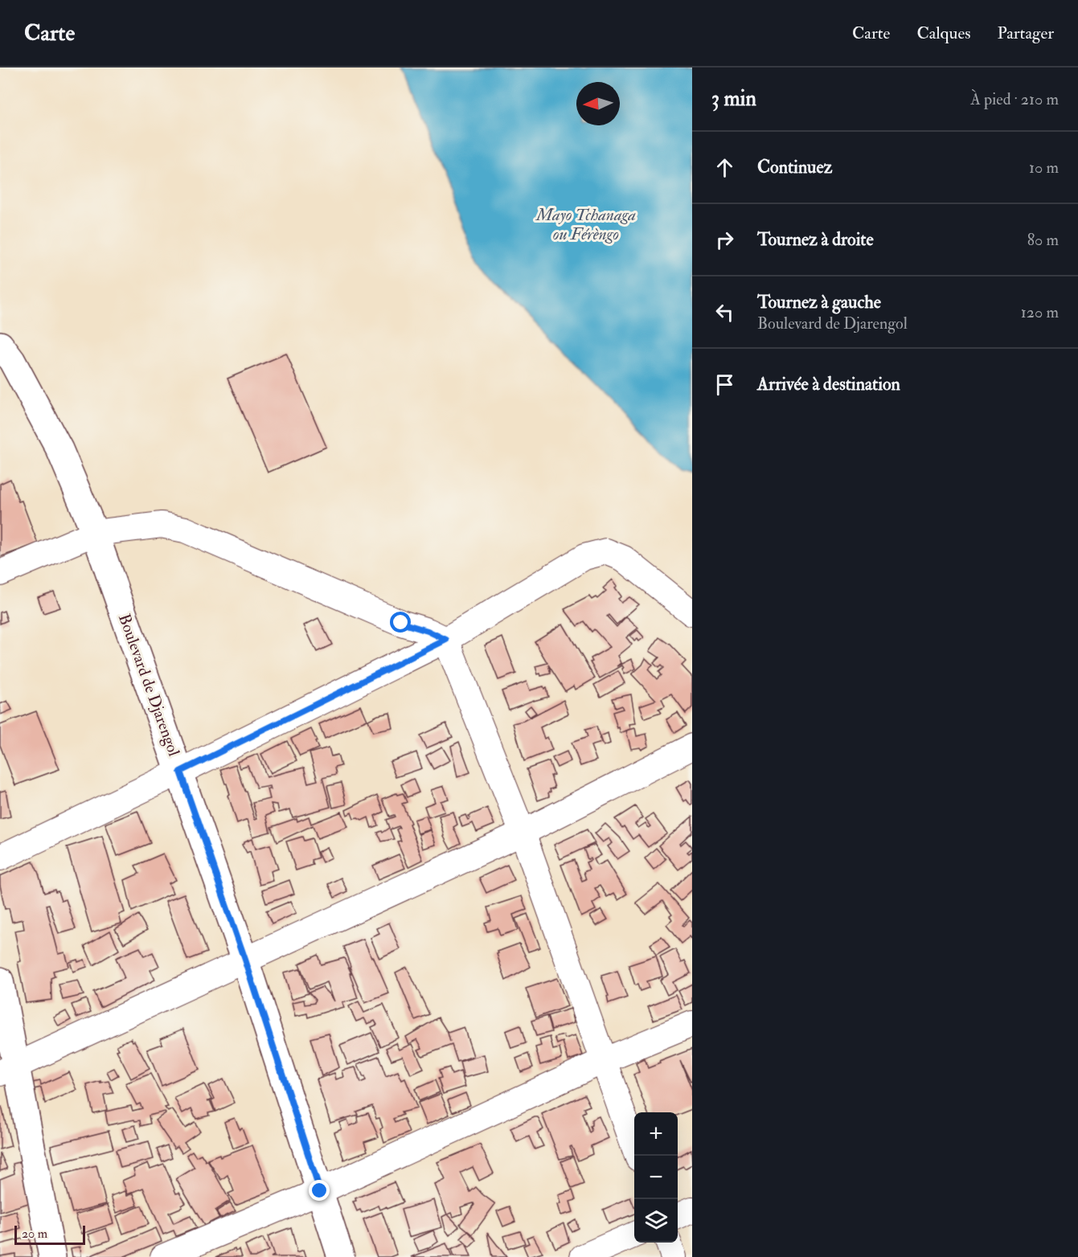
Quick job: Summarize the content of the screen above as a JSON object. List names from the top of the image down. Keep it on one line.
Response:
{"streets":{"main road":["Boulevard de Djarengol"]},"water":["Mayo Tchanaga ou Férèngo"],"scale_bar":"20 m","north":"left","page":{"header":"Carte","nav":["Carte","Calques","Partager"],"heading":["3 min","À pied · 210 m"],"list":[["Continuez","10 m"],["Tournez à droite","80 m"],["Tournez à gauche","Boulevard de Djarengol","120 m"],"Arrivée à destination"],"map_buttons":["+","−"],"scale":"20 m"}}
